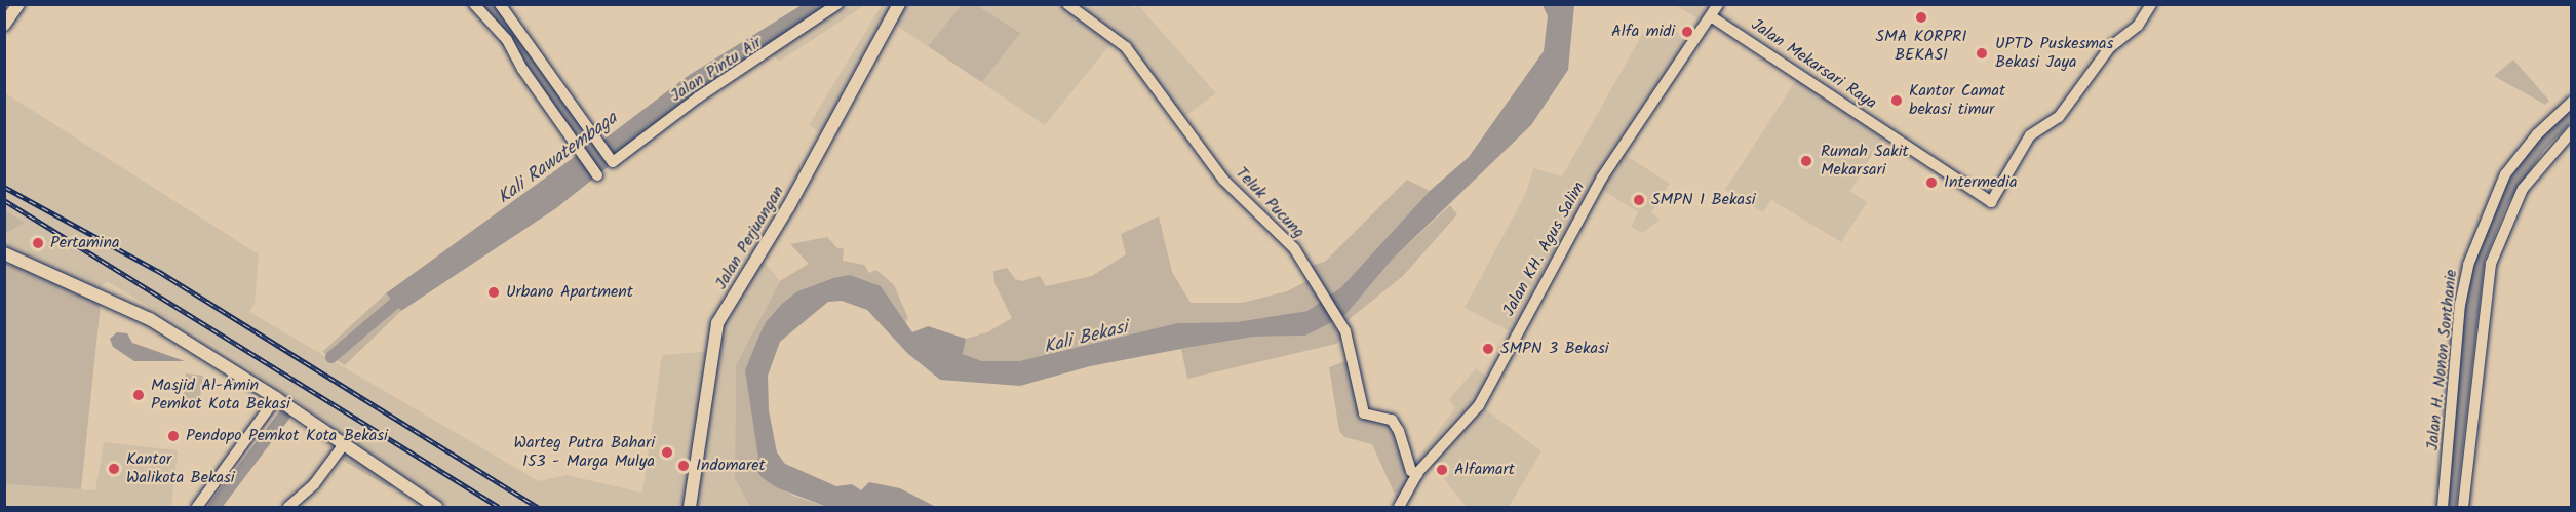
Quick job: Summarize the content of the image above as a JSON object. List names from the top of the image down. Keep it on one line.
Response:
{"streets":{"main road":["Jalan Perjuangan"],"street":["Jalan Mekarsari Raya","Jalan Pintu Air","Teluk Pucung","Jalan KH. Agus Salim","Jalan H. Nonon Sonthanie"]},"crossings":[["Jalan Mekarsari Raya","Jalan KH. Agus Salim"],["Teluk Pucung","Jalan KH. Agus Salim"]],"water":["Kali Rawatembaga","Kali Bekasi"],"places":["SMA KORPRI BEKASI","Alfa midi","UPTD Puskesmas Bekasi Jaya","Kantor Camat bekasi timur","Rumah Sakit Mekarsari","Intermedia","SMPN 1 Bekasi","Pertamina","Urbano Apartment","SMPN 3 Bekasi","Masjid Al-Amin Pemkot Kota Bekasi","Pendopo Pemkot Kota Bekasi","Warteg Putra Bahari 153 - Marga Mulya","Indomaret","Kantor Walikota Bekasi","Alfamart"]}
